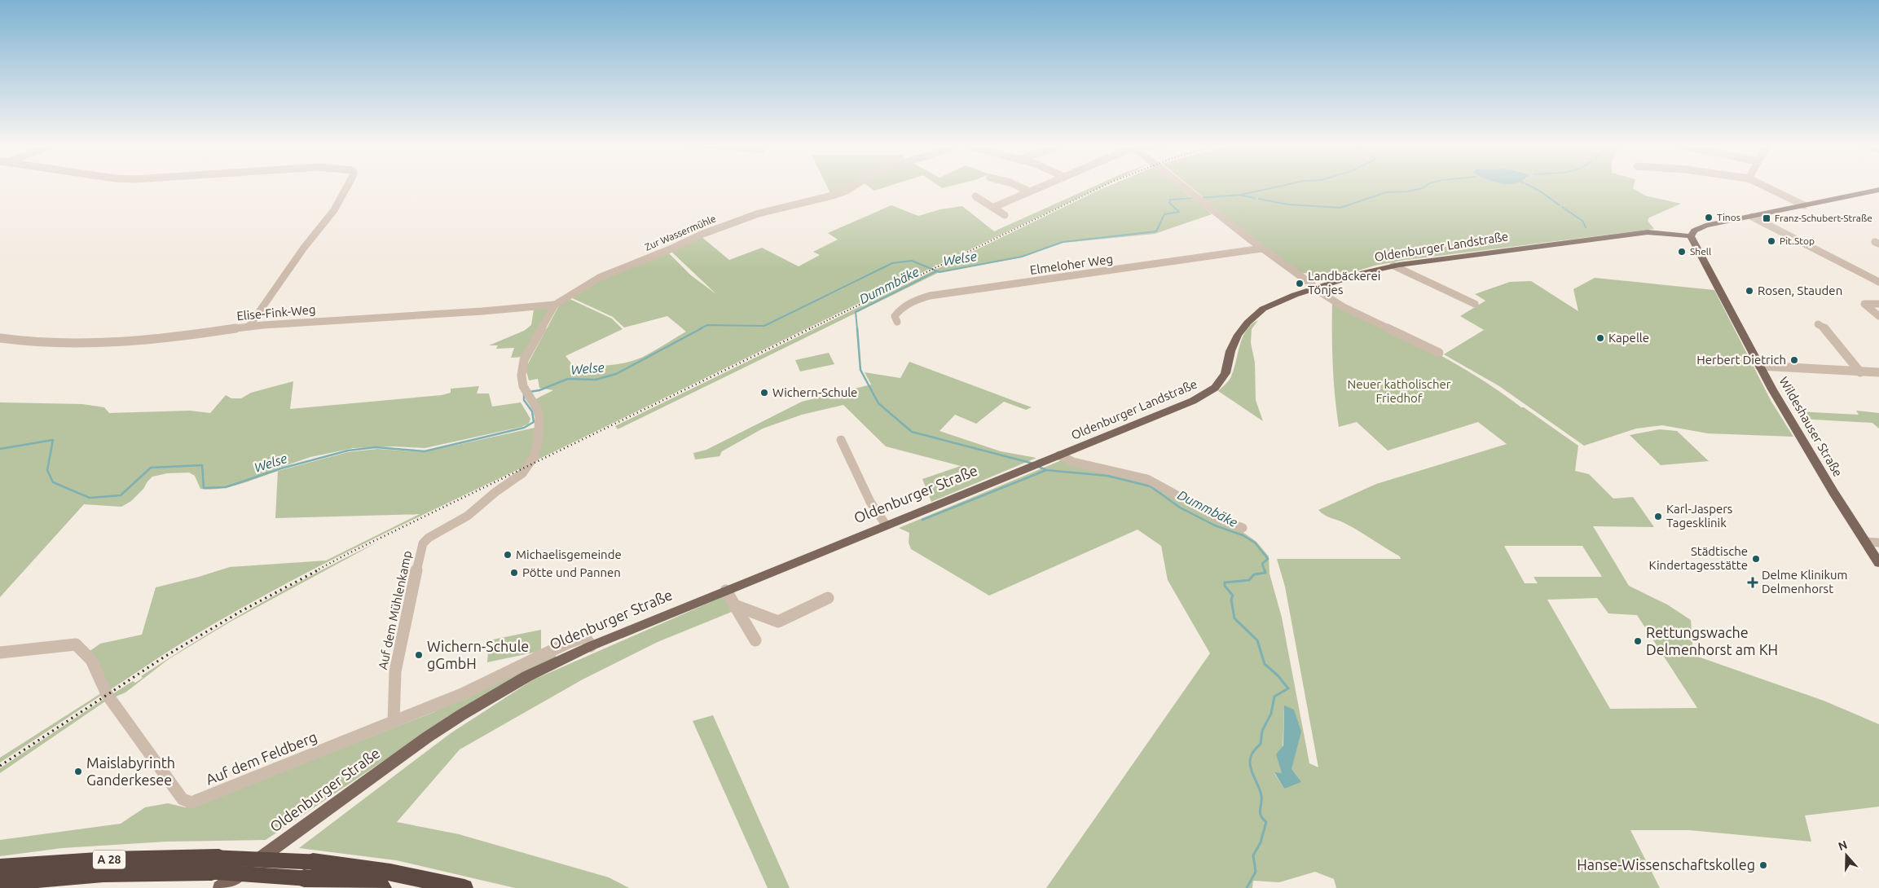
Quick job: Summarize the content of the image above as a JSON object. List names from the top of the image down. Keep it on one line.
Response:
{"streets":{"highway":["A 28"],"main road":["Oldenburger Landstraße","Wildeshauser Straße","Oldenburger Straße"],"street":["Zur Wassermühle","Elmeloher Weg","Elise-Fink-Weg","Auf dem Mühlenkamp","Auf dem Feldberg"]},"crossings":[["Zur Wassermühle","Elise-Fink-Weg"],["Zur Wassermühle","Auf dem Mühlenkamp"],["Oldenburger Landstraße","Wildeshauser Straße"],["Oldenburger Landstraße","Oldenburger Straße"],["Elise-Fink-Weg","Auf dem Mühlenkamp"],["Oldenburger Straße","Auf dem Feldberg"],["Oldenburger Straße","A 28"],["Auf dem Mühlenkamp","Auf dem Feldberg"]],"water":["Welse","Dummbäke"],"parks":["Neuer katholischer Friedhof"],"places":{"other":["Tinos","Pit.Stop","Shell","Landbäckerei Tönjes","Rosen, Stauden","Kapelle","Herbert Dietrich","Wichern-Schule","Karl-Jaspers Tagesklinik","Michaelisgemeinde","Städtische Kindertagesstätte","Pötte und Pannen","Rettungswache Delmenhorst am KH","Wichern-Schule gGmbH","Maislabyrinth Ganderkesee","Hanse-Wissenschaftskolleg"],"transit":["Franz-Schubert-Straße"],"health":["Delme Klinikum Delmenhorst"]},"north":"top"}
